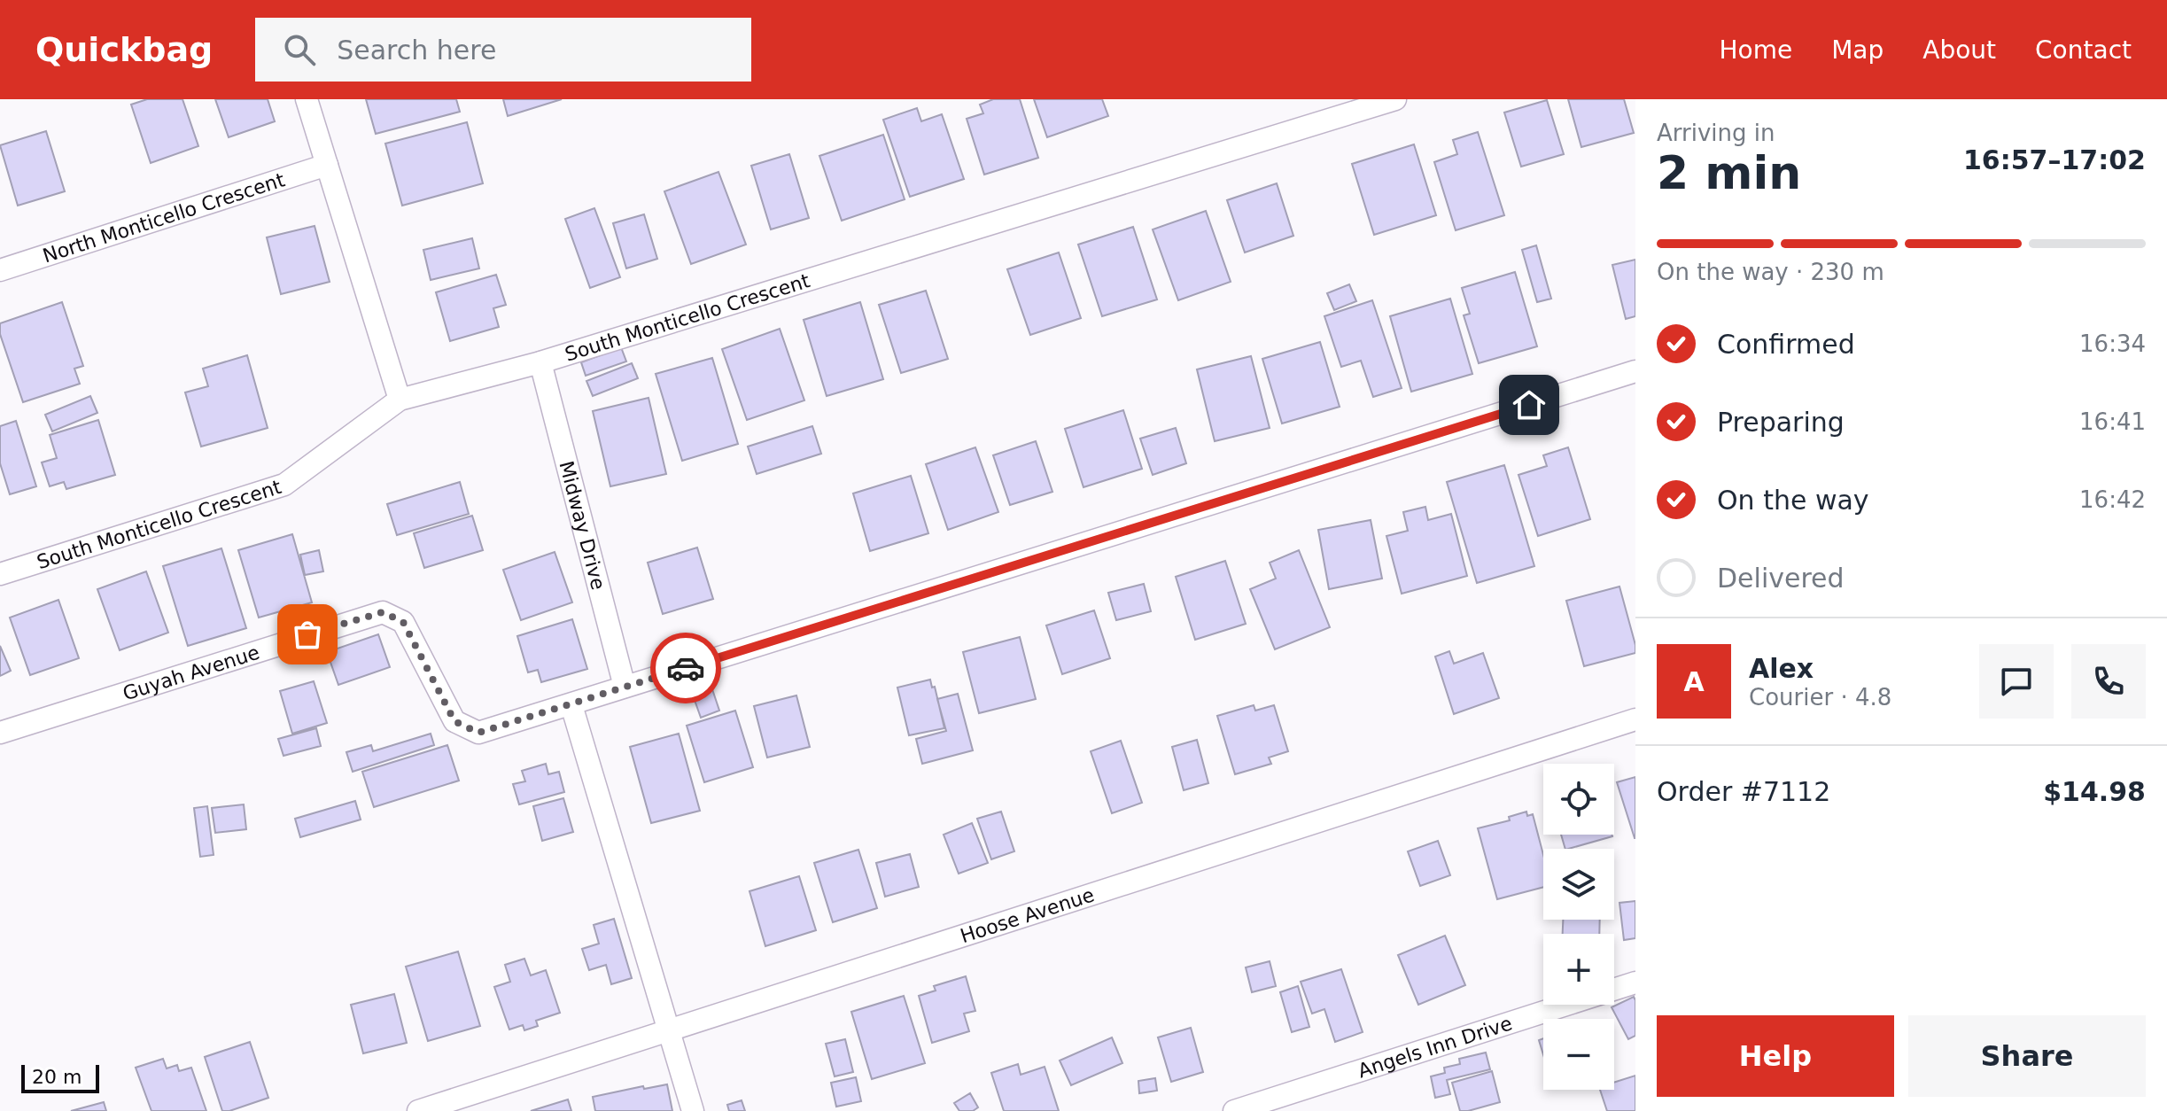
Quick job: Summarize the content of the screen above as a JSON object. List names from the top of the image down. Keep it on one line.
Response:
{"streets":{"street":["North Monticello Crescent","South Monticello Crescent","Midway Drive","Guyah Avenue","Hoose Avenue","Angels Inn Drive"]},"crossings":[["South Monticello Crescent","Midway Drive"]],"scale_bar":"20 m","page":{"header":"Quickbag","search":"Search here","nav":["Home","Map","About","Contact"],"heading":["2 min","Arriving in","16:57–17:02"],"panel":["Alex","Courier · 4.8","Order #7112","$14.98"],"bar":"On the way · 230 m","list":[["Confirmed","16:34"],["Preparing","16:41"],["On the way","16:42"],"Delivered"],"round":"A","map_buttons":["+","−"],"buttons":["Help","Share"],"scale":"20 m"}}
